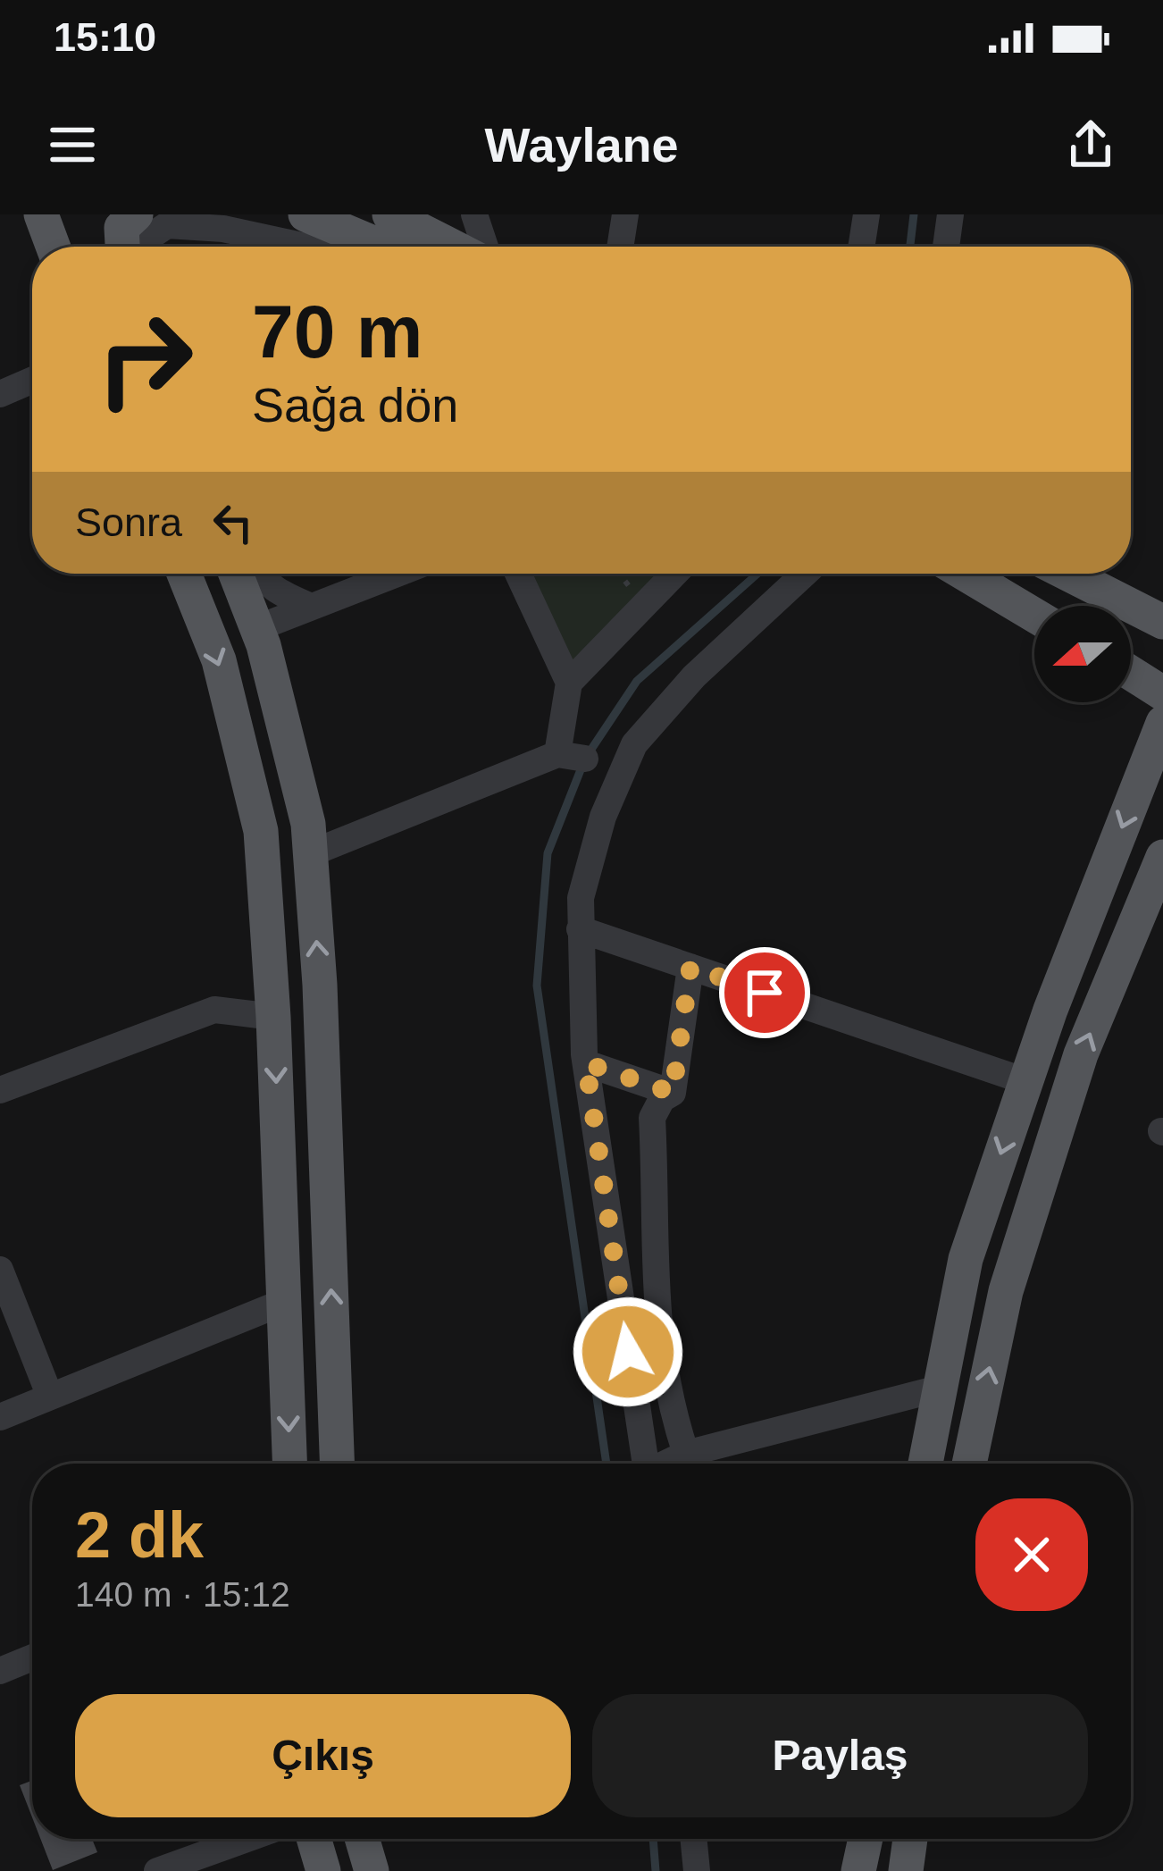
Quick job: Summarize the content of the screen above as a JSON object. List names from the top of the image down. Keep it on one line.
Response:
{"north":"left","page":{"status":"15:10","header":"Waylane","turn":["70 m","Sağa dön"],"then":"Sonra","heading":["2 dk","140 m · 15:12"],"buttons":["Çıkış","Paylaş"]}}
